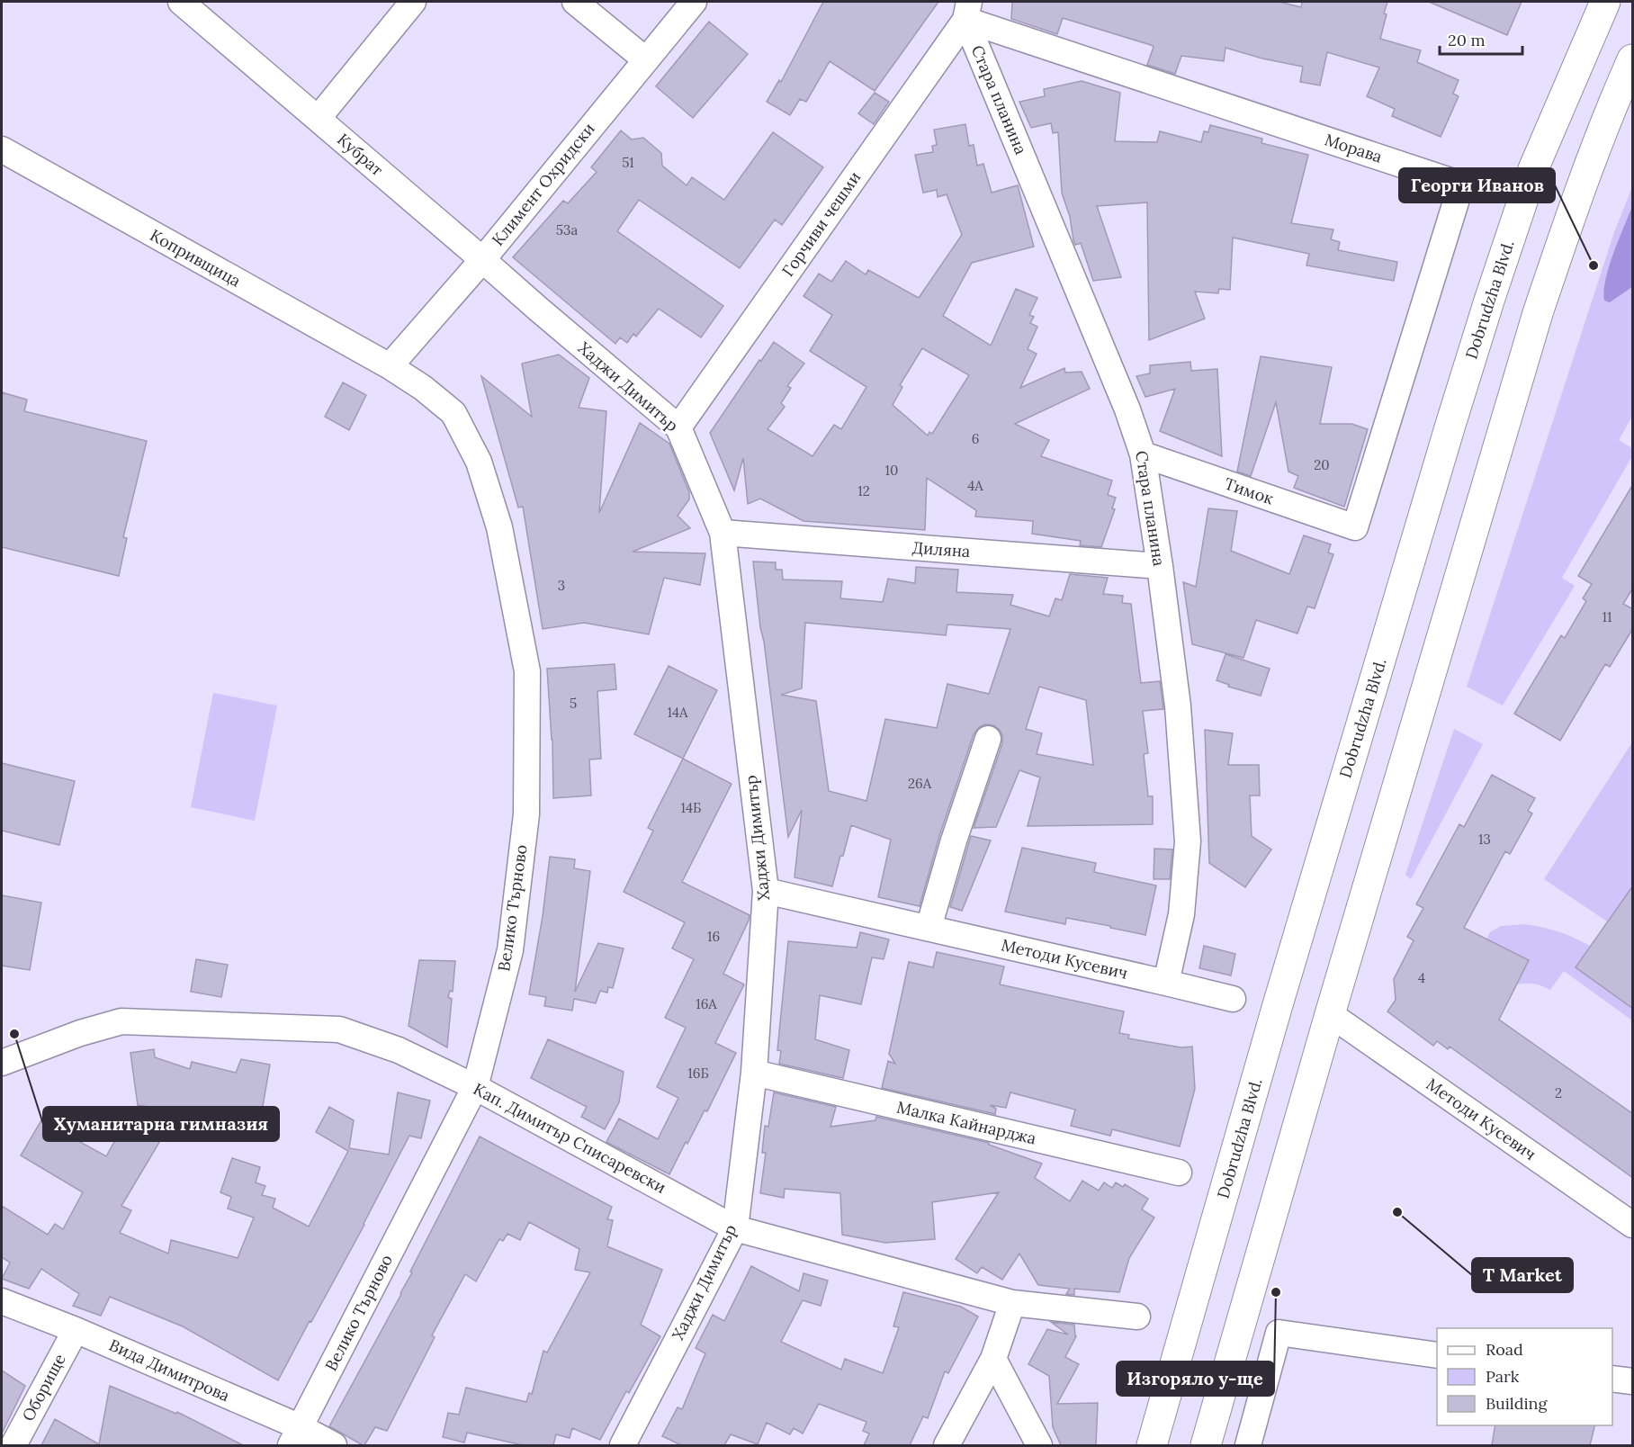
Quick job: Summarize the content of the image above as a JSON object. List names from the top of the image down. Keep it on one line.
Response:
{"streets":{"main road":["Dobrudzha Blvd."],"street":["Стара планина","Морава","Кубрат","Климент Охридски","Горчиви чешми","Копривщица","Хаджи Димитър","Тимок","Диляна","Велико Търново","Методи Кусевич","Малка Кайнарджа","Кап. Димитър Списаревски","Вида Димитрова","Оборище"]},"crossings":[["Стара планина","Морава"],["Стара планина","Горчиви чешми"],["Стара планина","Тимок"],["Стара планина","Диляна"],["Стара планина","Методи Кусевич"],["Морава","Горчиви чешми"],["Морава","Тимок"],["Кубрат","Климент Охридски"],["Кубрат","Хаджи Димитър"],["Климент Охридски","Копривщица"],["Климент Охридски","Велико Търново"],["Горчиви чешми","Хаджи Димитър"],["Копривщица","Велико Търново"],["Хаджи Димитър","Диляна"],["Хаджи Димитър","Методи Кусевич"],["Хаджи Димитър","Малка Кайнарджа"],["Хаджи Димитър","Кап. Димитър Списаревски"],["Велико Търново","Кап. Димитър Списаревски"],["Велико Търново","Вида Димитрова"],["Вида Димитрова","Оборище"]],"places":["Георги Иванов","Хуманитарна гимназия","T Market","Изгоряло у-ще"],"house_numbers":["51","53a","6","20","10","4А","12","3","11","5","14А","26А","14Б","13","16","4","16А","16Б","2"],"legend":["Road","Park","Building"],"scale_bar":"20 m"}
